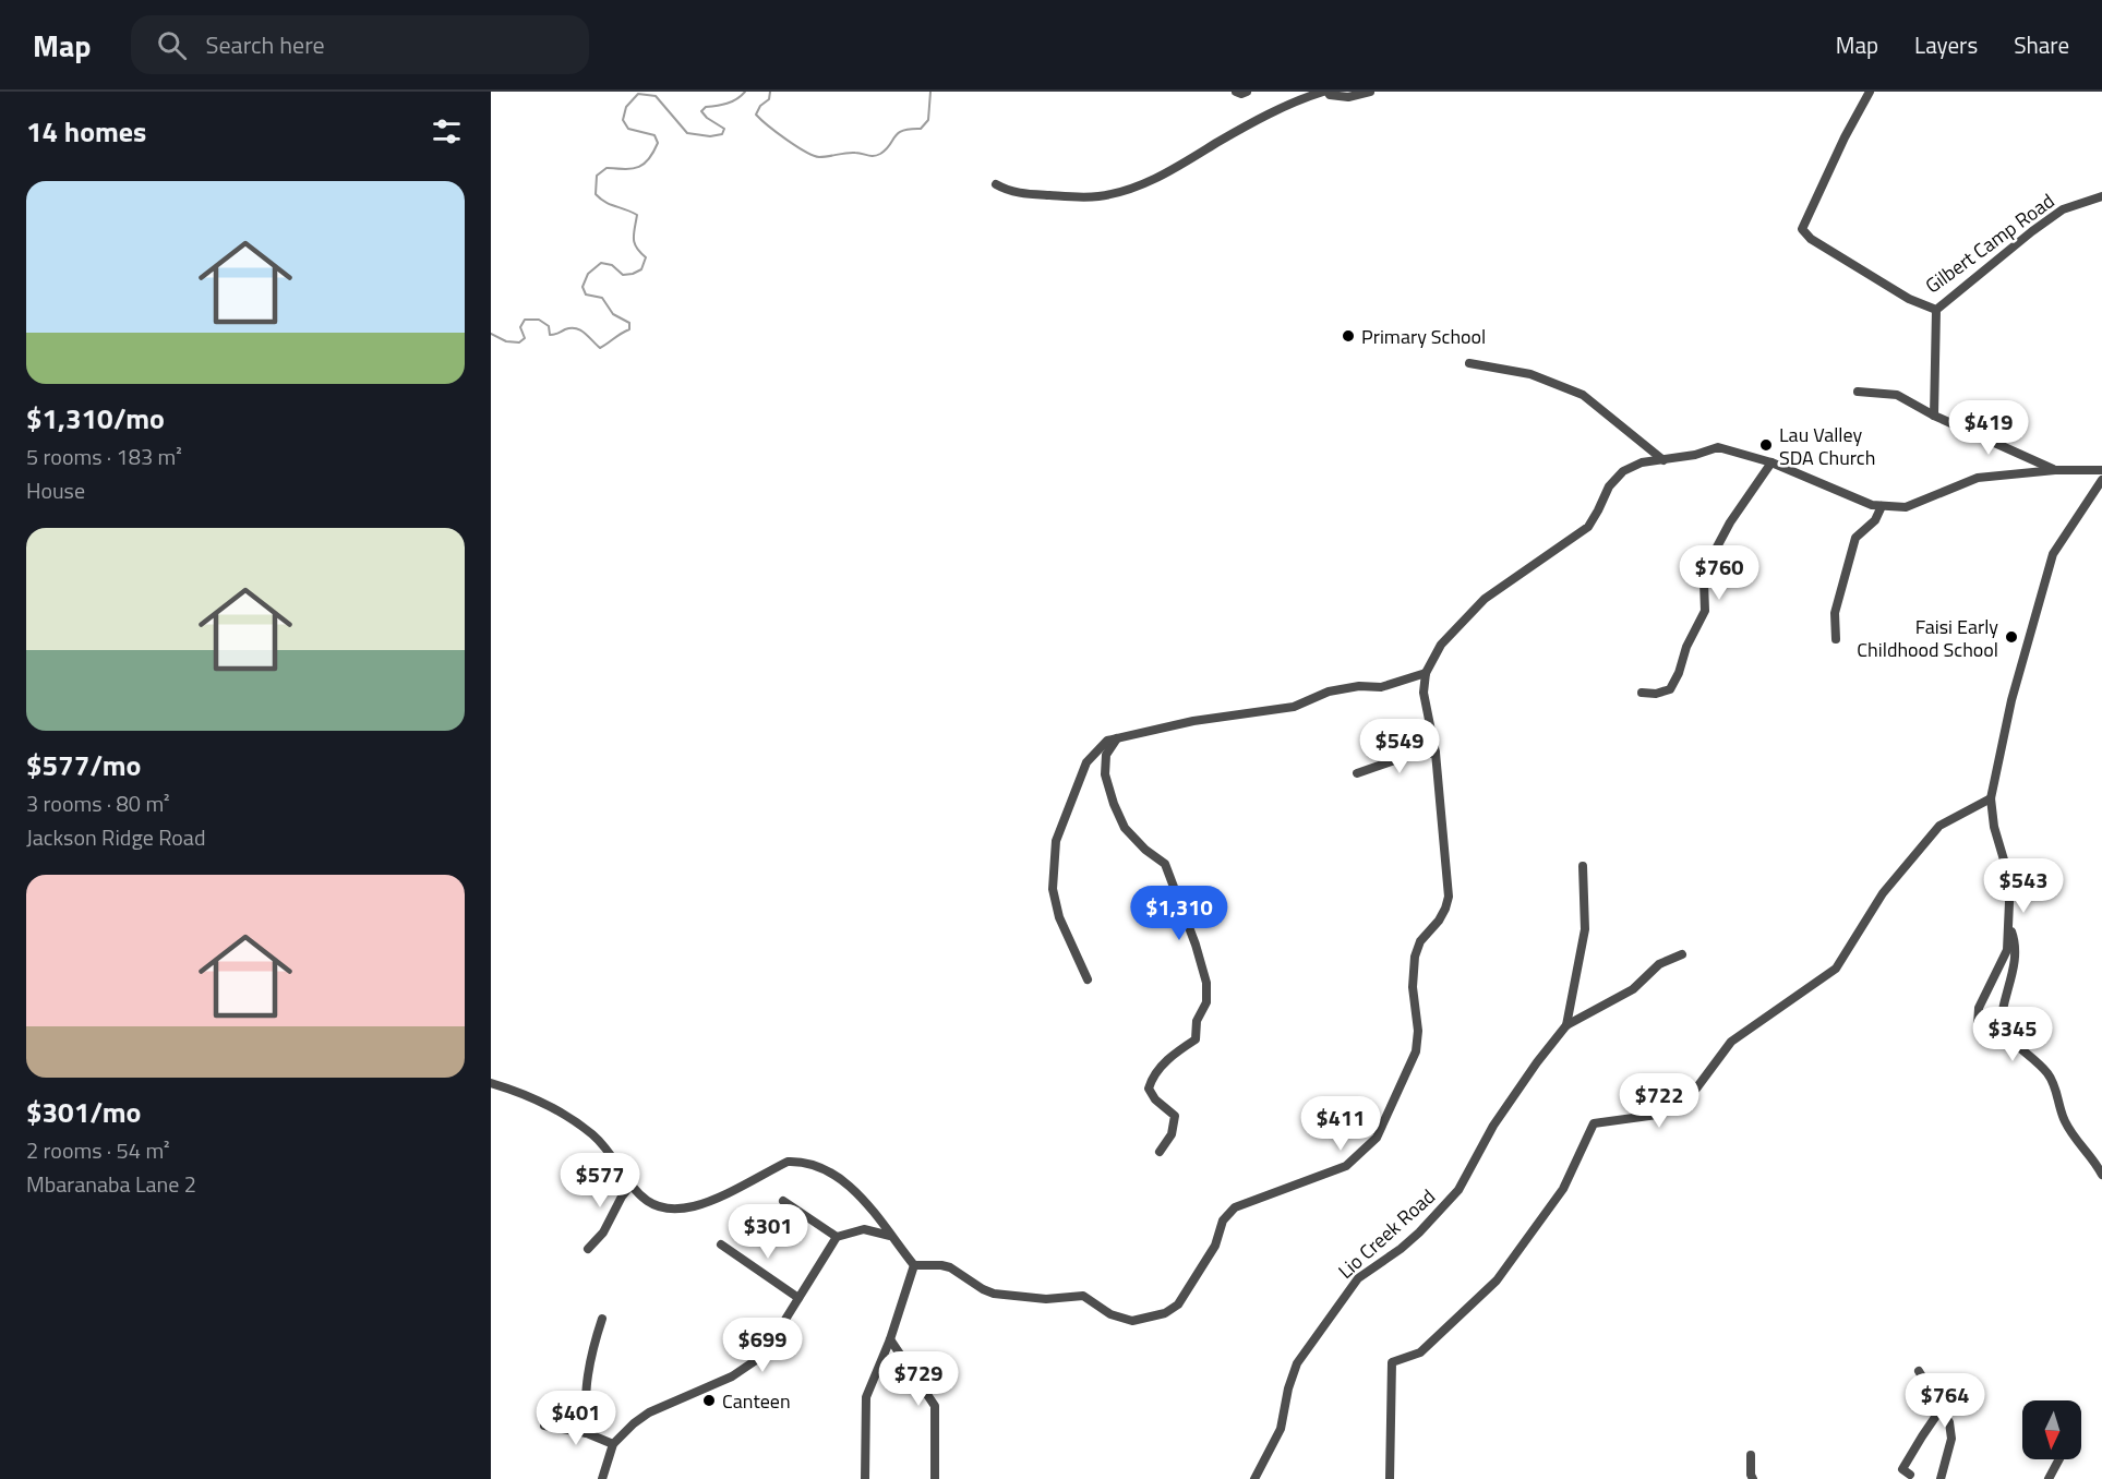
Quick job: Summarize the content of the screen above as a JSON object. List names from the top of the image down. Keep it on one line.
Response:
{"streets":{"street":["Gilbert Camp Road","Lio Creek Road"]},"places":["Primary School","Lau Valley SDA Church","Faisi Early Childhood School","Canteen"],"north":"bottom","page":{"header":"Map","search":"Search here","nav":["Map","Layers","Share"],"heading":"14 homes","list":[{"name":"$1,310/mo","note":"5 rooms · 183 m² · House"},{"name":"$577/mo","note":"3 rooms · 80 m² · Jackson Ridge Road"},{"name":"$301/mo","note":"2 rooms · 54 m² · Mbaranaba Lane 2"}],"price":["$419","$760","$549","$543","$1,310","$345","$722","$411","$577","$301","$699","$729","$764","$401"]}}
